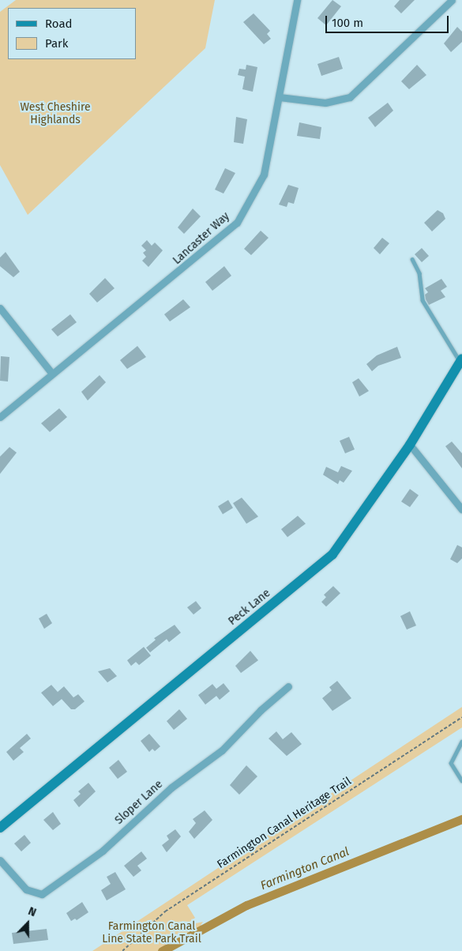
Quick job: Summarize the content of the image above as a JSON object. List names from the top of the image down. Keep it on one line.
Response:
{"streets":{"street":["Lancaster Way","Peck Lane","Sloper Lane"],"path":["Farmington Canal Heritage Trail"]},"water":["Farmington Canal"],"parks":["West Cheshire Highlands","Farmington Canal Line State Park Trail"],"legend":["Road","Park"],"scale_bar":"100 m","north":"top"}
